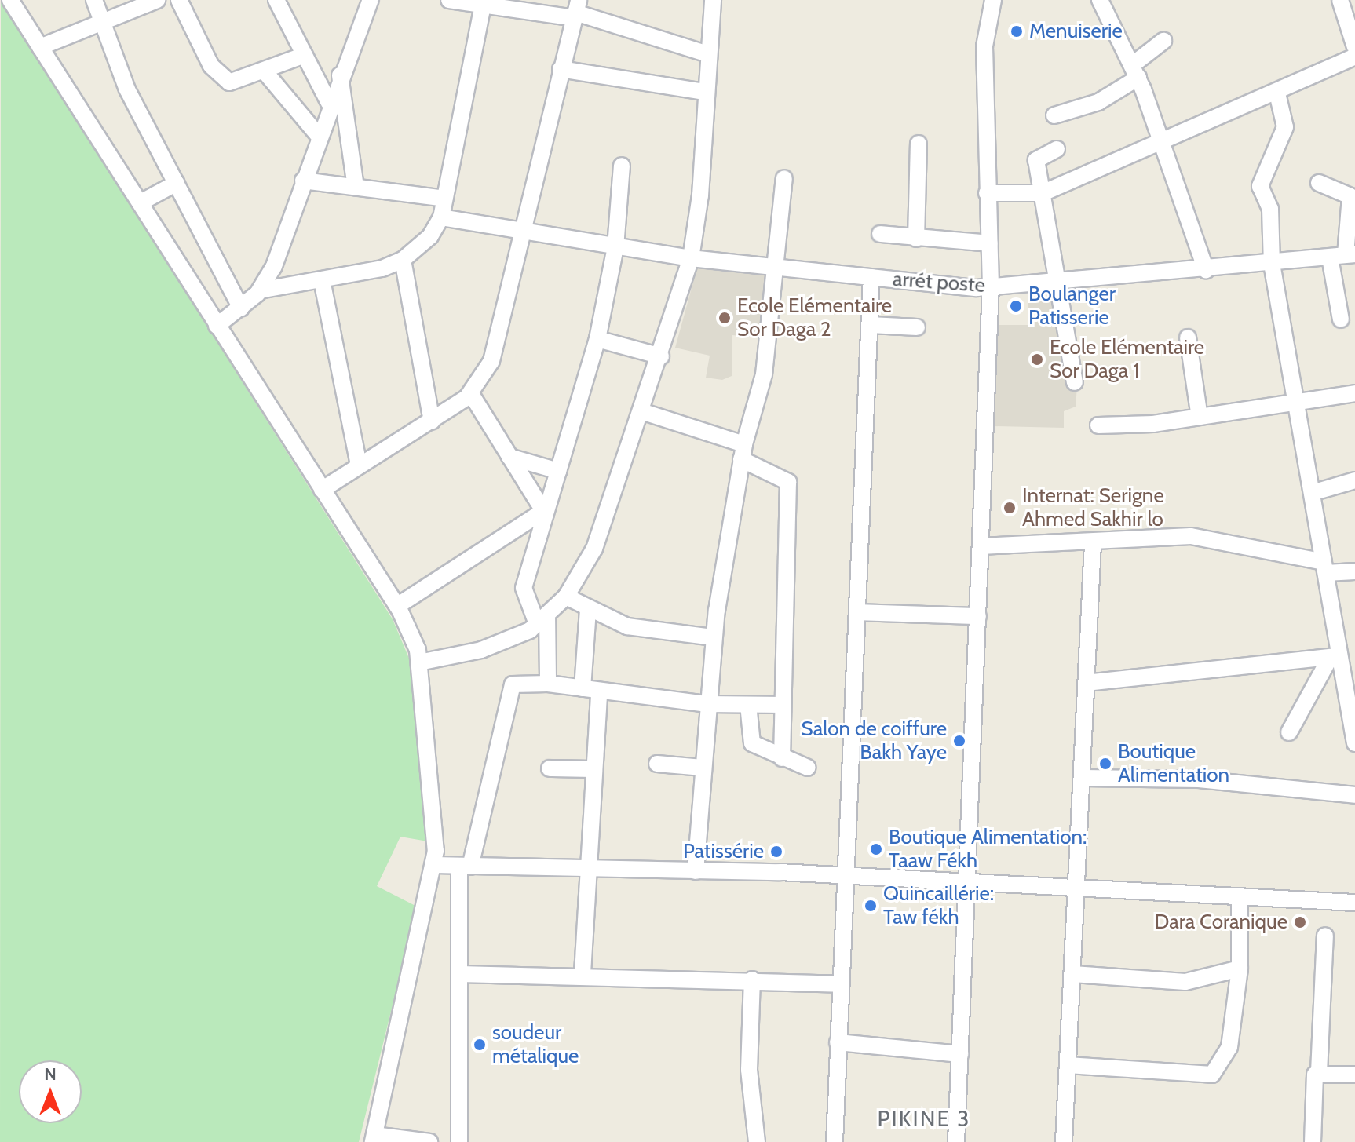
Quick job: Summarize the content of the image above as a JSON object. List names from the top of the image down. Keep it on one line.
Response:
{"streets":{"street":["arrét poste"]},"districts":["PIKINE 3"],"places":["Menuiserie","Boulanger Patisserie","Ecole Elémentaire Sor Daga 2","Ecole Elémentaire Sor Daga 1","Internat: Serigne Ahmed Sakhir lo","Salon de coiffure Bakh Yaye","Boutique Alimentation","Boutique Alimentation: Taaw Fékh","Patissérie","Quincaillérie: Taw fékh","Dara Coranique","soudeur métalique"],"north":"top"}
